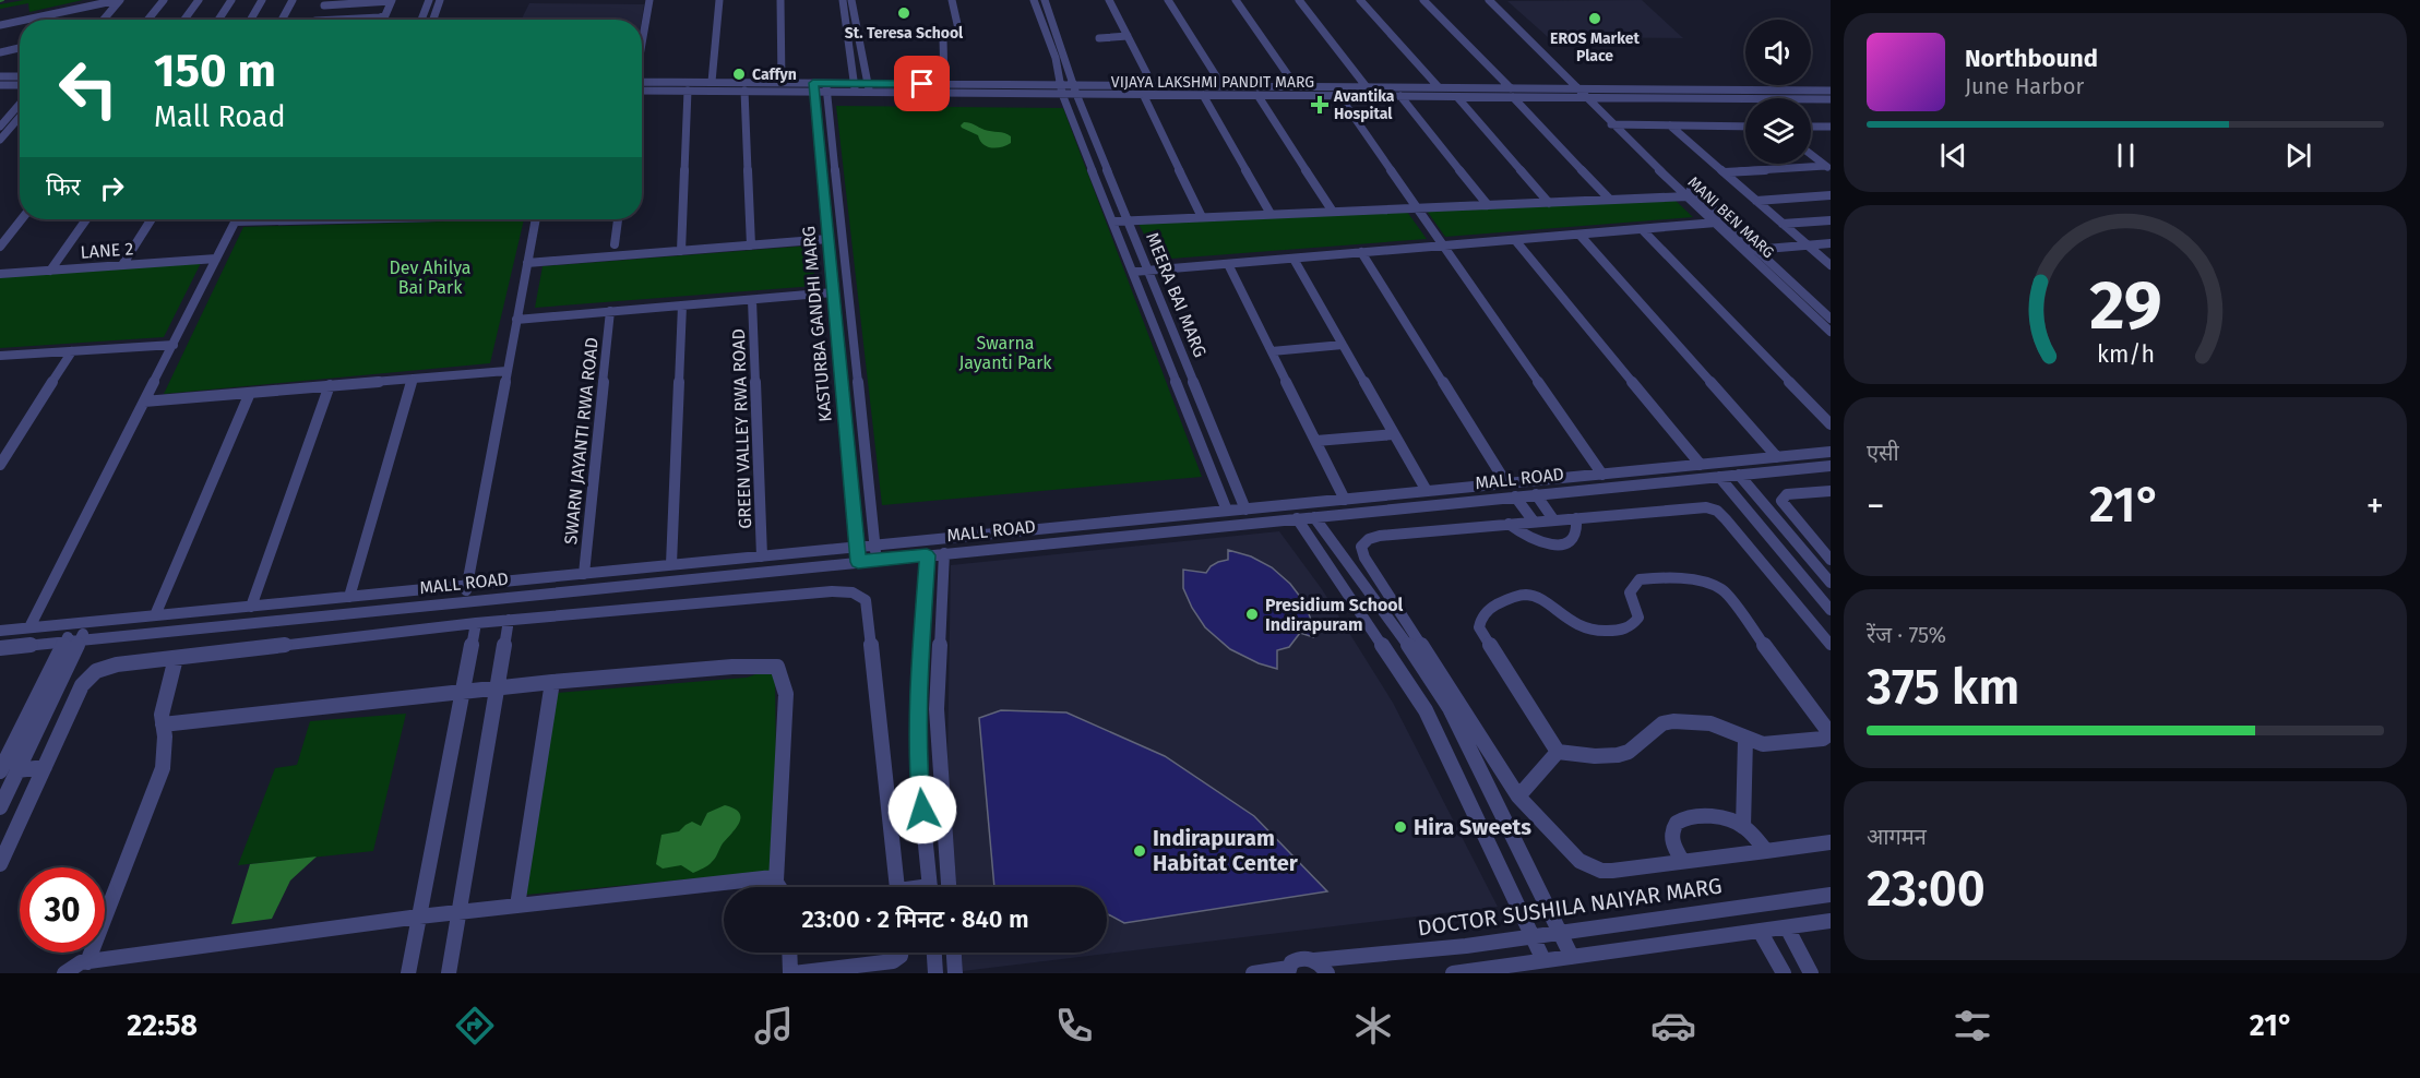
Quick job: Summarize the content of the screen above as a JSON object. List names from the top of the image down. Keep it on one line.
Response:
{"streets":{"street":["VIJAYA LAKSHMI PANDIT MARG","MANI BEN MARG","LANE 2","MEERA BAI MARG","KASTURBA GANDHI MARG","GREEN VALLEY RWA ROAD","SWARN JAYANTI RWA ROAD","MALL ROAD","DOCTOR SUSHILA NAIYAR MARG"]},"crossings":[["VIJAYA LAKSHMI PANDIT MARG","MANI BEN MARG"],["VIJAYA LAKSHMI PANDIT MARG","MEERA BAI MARG"],["VIJAYA LAKSHMI PANDIT MARG","KASTURBA GANDHI MARG"],["MEERA BAI MARG","MALL ROAD"],["KASTURBA GANDHI MARG","MALL ROAD"],["GREEN VALLEY RWA ROAD","MALL ROAD"],["SWARN JAYANTI RWA ROAD","MALL ROAD"]],"parks":["Dev Ahilya Bai Park","Swarna Jayanti Park"],"places":{"other":["St. Teresa School","EROS Market Place","Caffyn","Presidium School Indirapuram","Hira Sweets","Indirapuram Habitat Center"],"health":["Avantika Hospital"]},"page":{"turn":["150 m","Mall Road"],"song":["Northbound","June Harbor"],"then":"फिर","tile":["एसी",["रेंज · 75%","375 km"],["आगमन","23:00"]],"heat":["−","21°","+"],"limit":"30","trip":"23:00 · 2 मिनट · 840 m","tabs":["22:58","21°"],"gauge":["29","km/h"]}}
